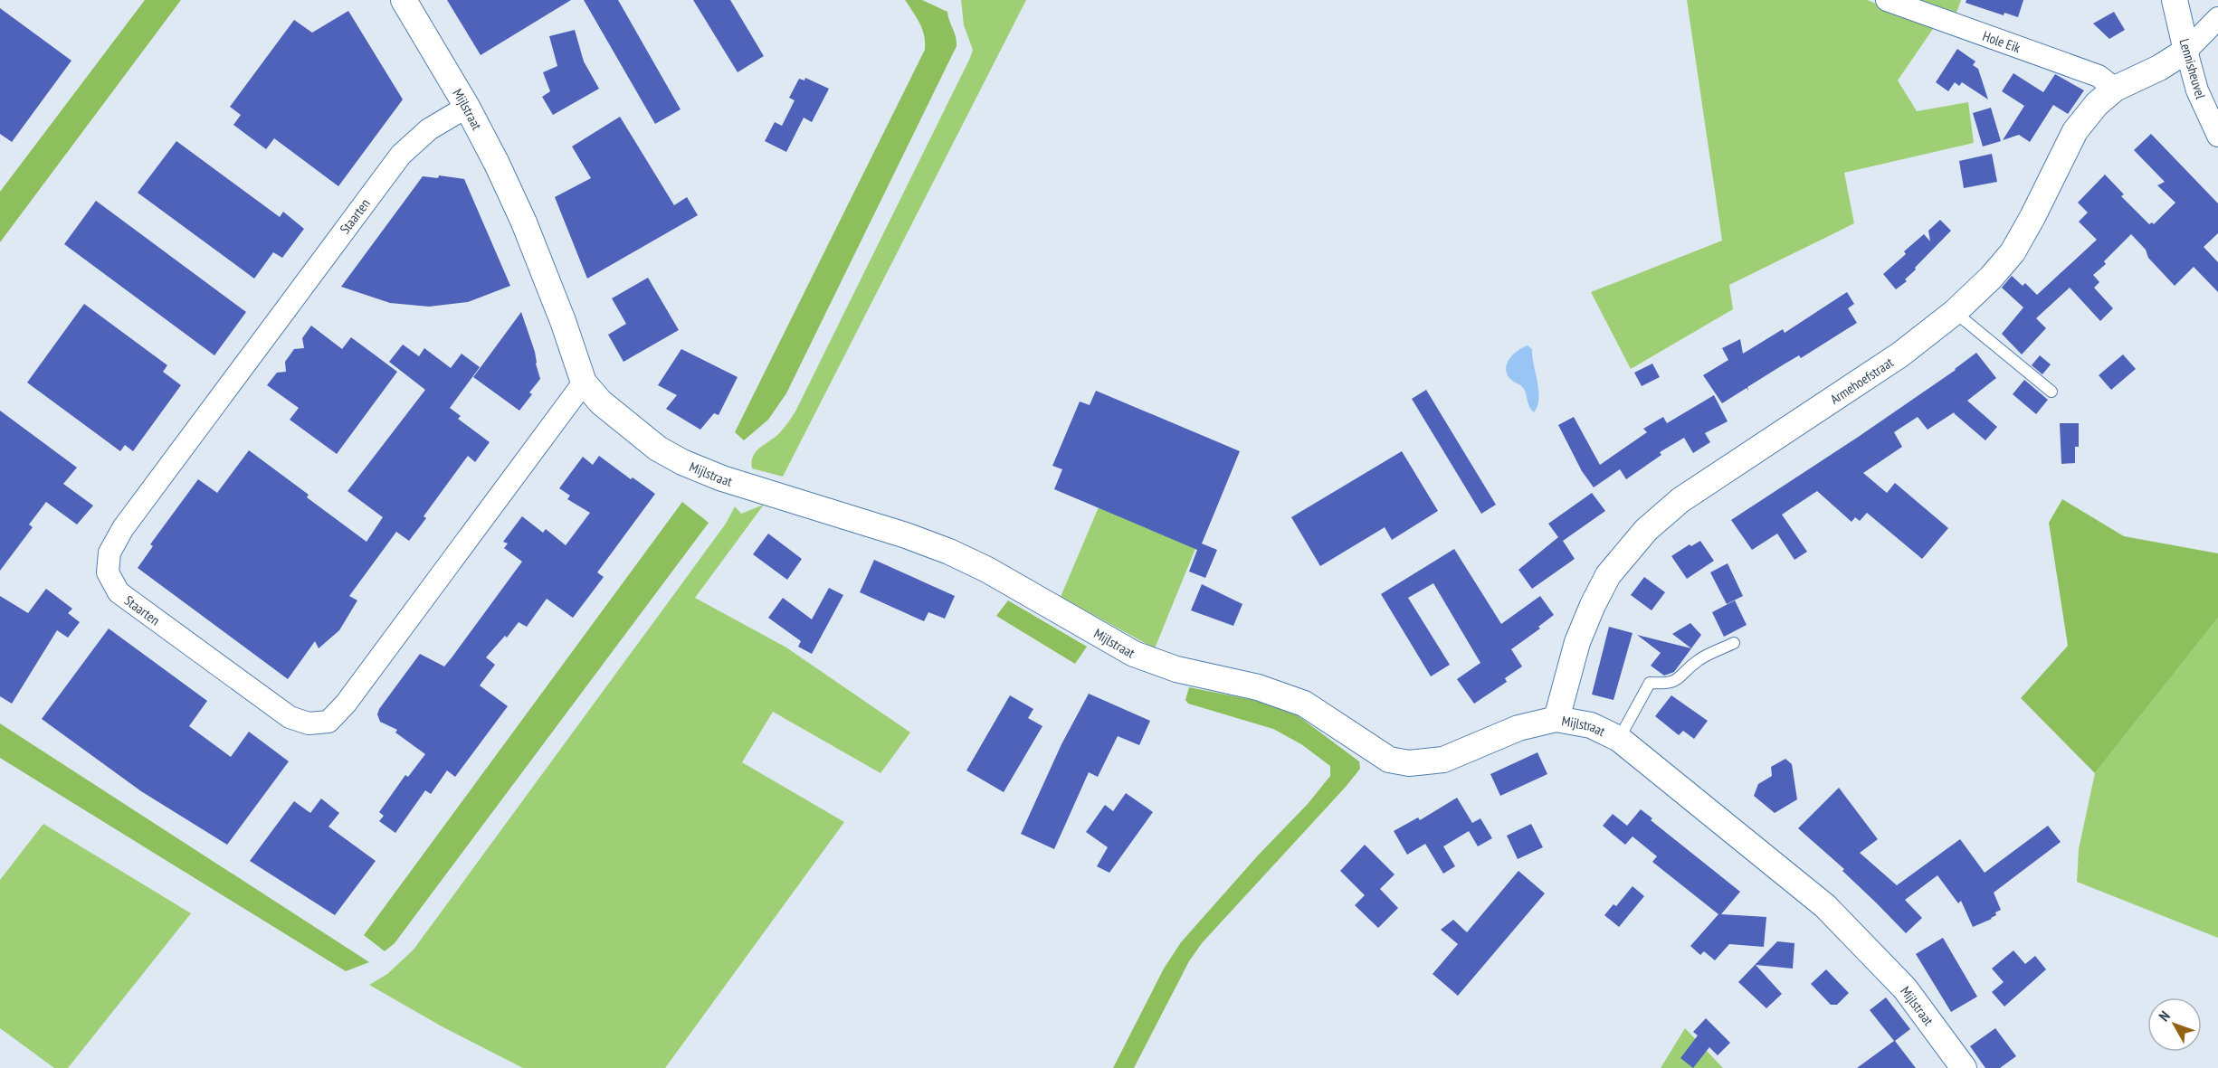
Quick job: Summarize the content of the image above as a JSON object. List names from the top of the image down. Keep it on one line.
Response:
{"streets":{"street":["Hole Eik","Lennisheuvel","Mijlstraat","Staarten","Armehoefstraat"]},"crossings":[["Hole Eik","Armehoefstraat"],["Lennisheuvel","Armehoefstraat"],["Mijlstraat","Staarten"],["Mijlstraat","Armehoefstraat"]],"north":"top left"}
